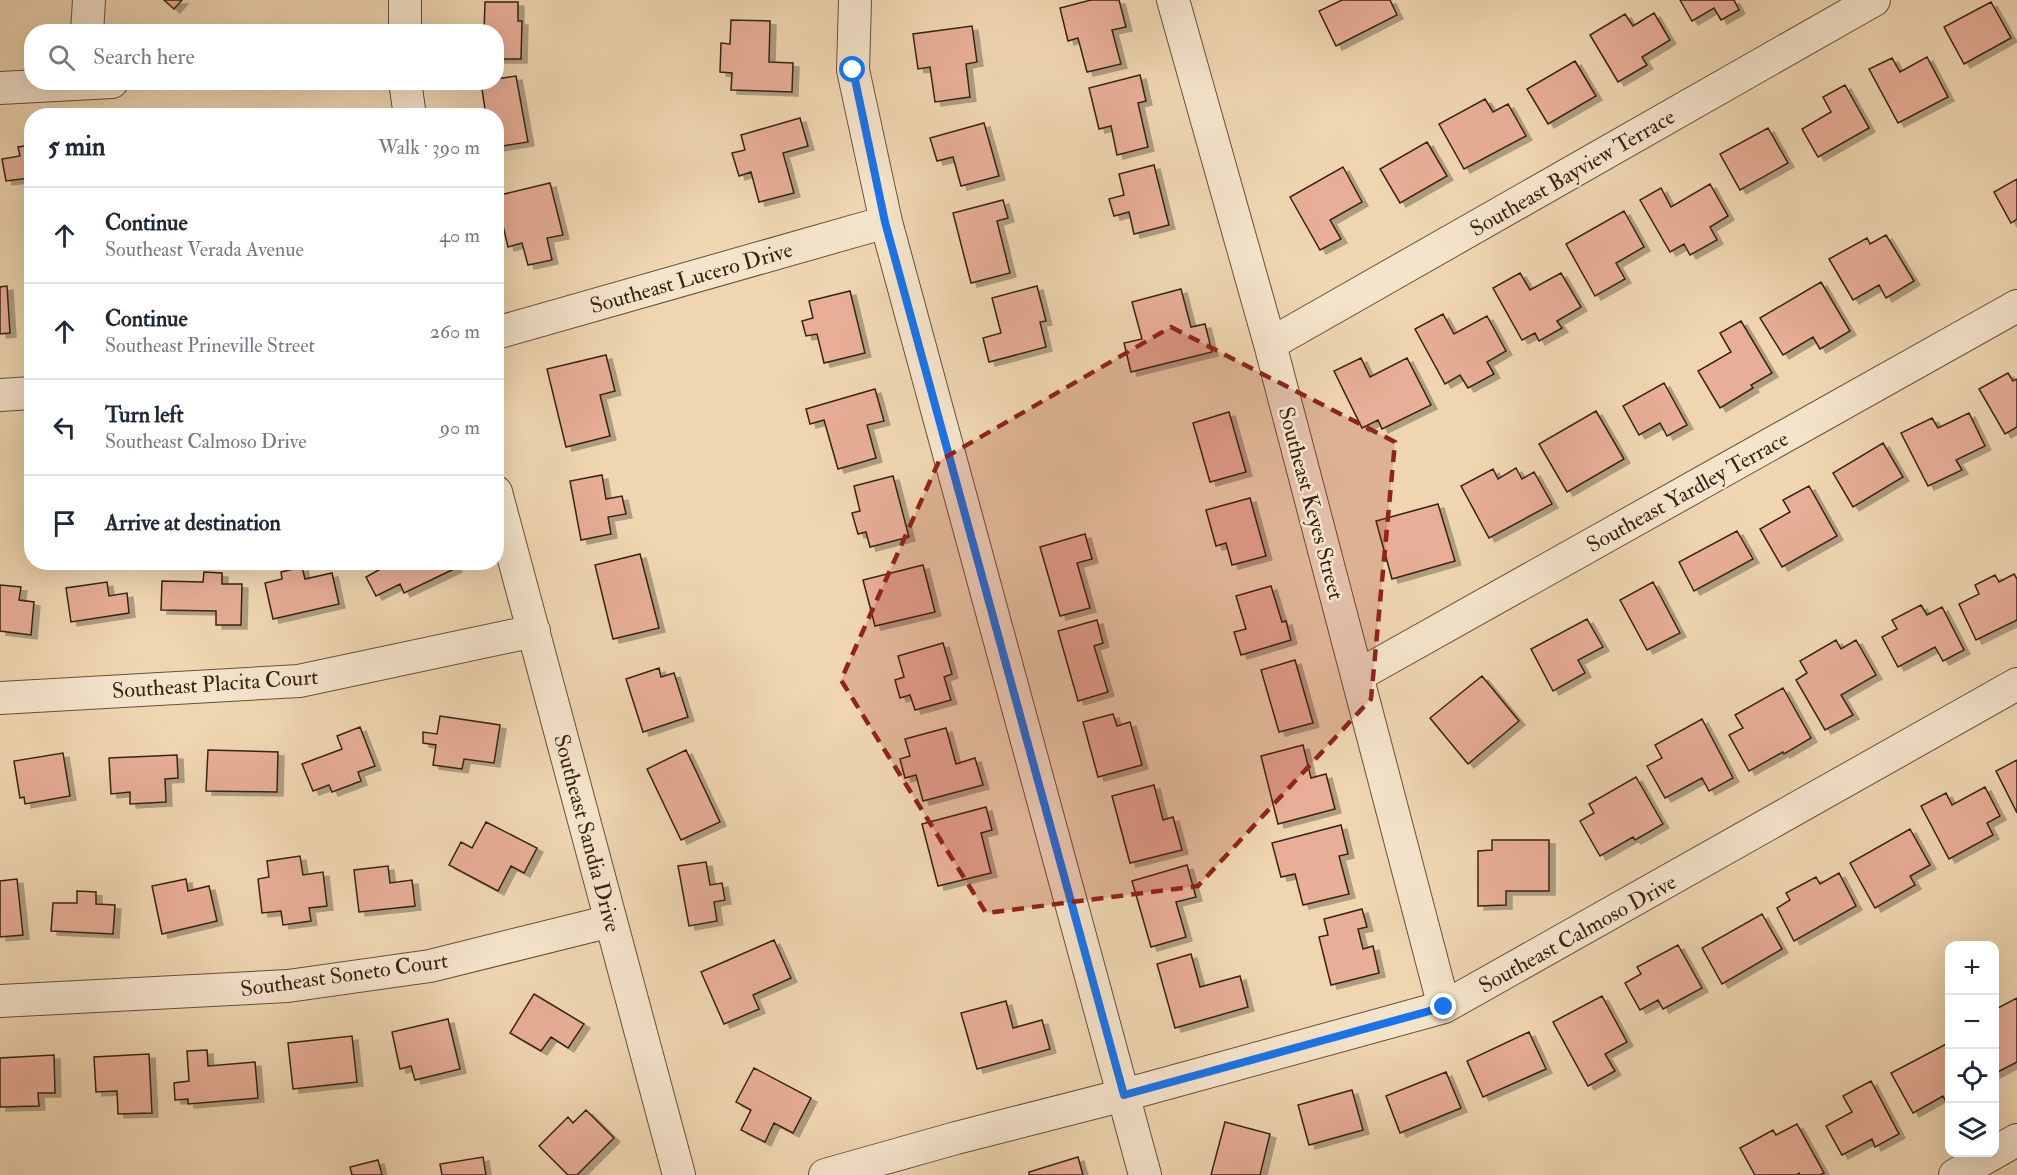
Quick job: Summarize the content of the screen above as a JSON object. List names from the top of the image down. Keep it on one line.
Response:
{"streets":{"street":["Southeast Bayview Terrace","Southeast Lucero Drive","Southeast Yardley Terrace","Southeast Keyes Street","Southeast Placita Court","Southeast Sandia Drive","Southeast Calmoso Drive","Southeast Soneto Court"]},"crossings":[["Southeast Bayview Terrace","Southeast Keyes Street"],["Southeast Yardley Terrace","Southeast Keyes Street"],["Southeast Keyes Street","Southeast Calmoso Drive"],["Southeast Placita Court","Southeast Sandia Drive"],["Southeast Sandia Drive","Southeast Soneto Court"]],"page":{"search":"Search here","heading":["5 min","Walk · 390 m"],"list":[["Continue","Southeast Verada Avenue","40 m"],["Continue","Southeast Prineville Street","260 m"],["Turn left","Southeast Calmoso Drive","90 m"],"Arrive at destination"],"map_buttons":["+","−"]}}
